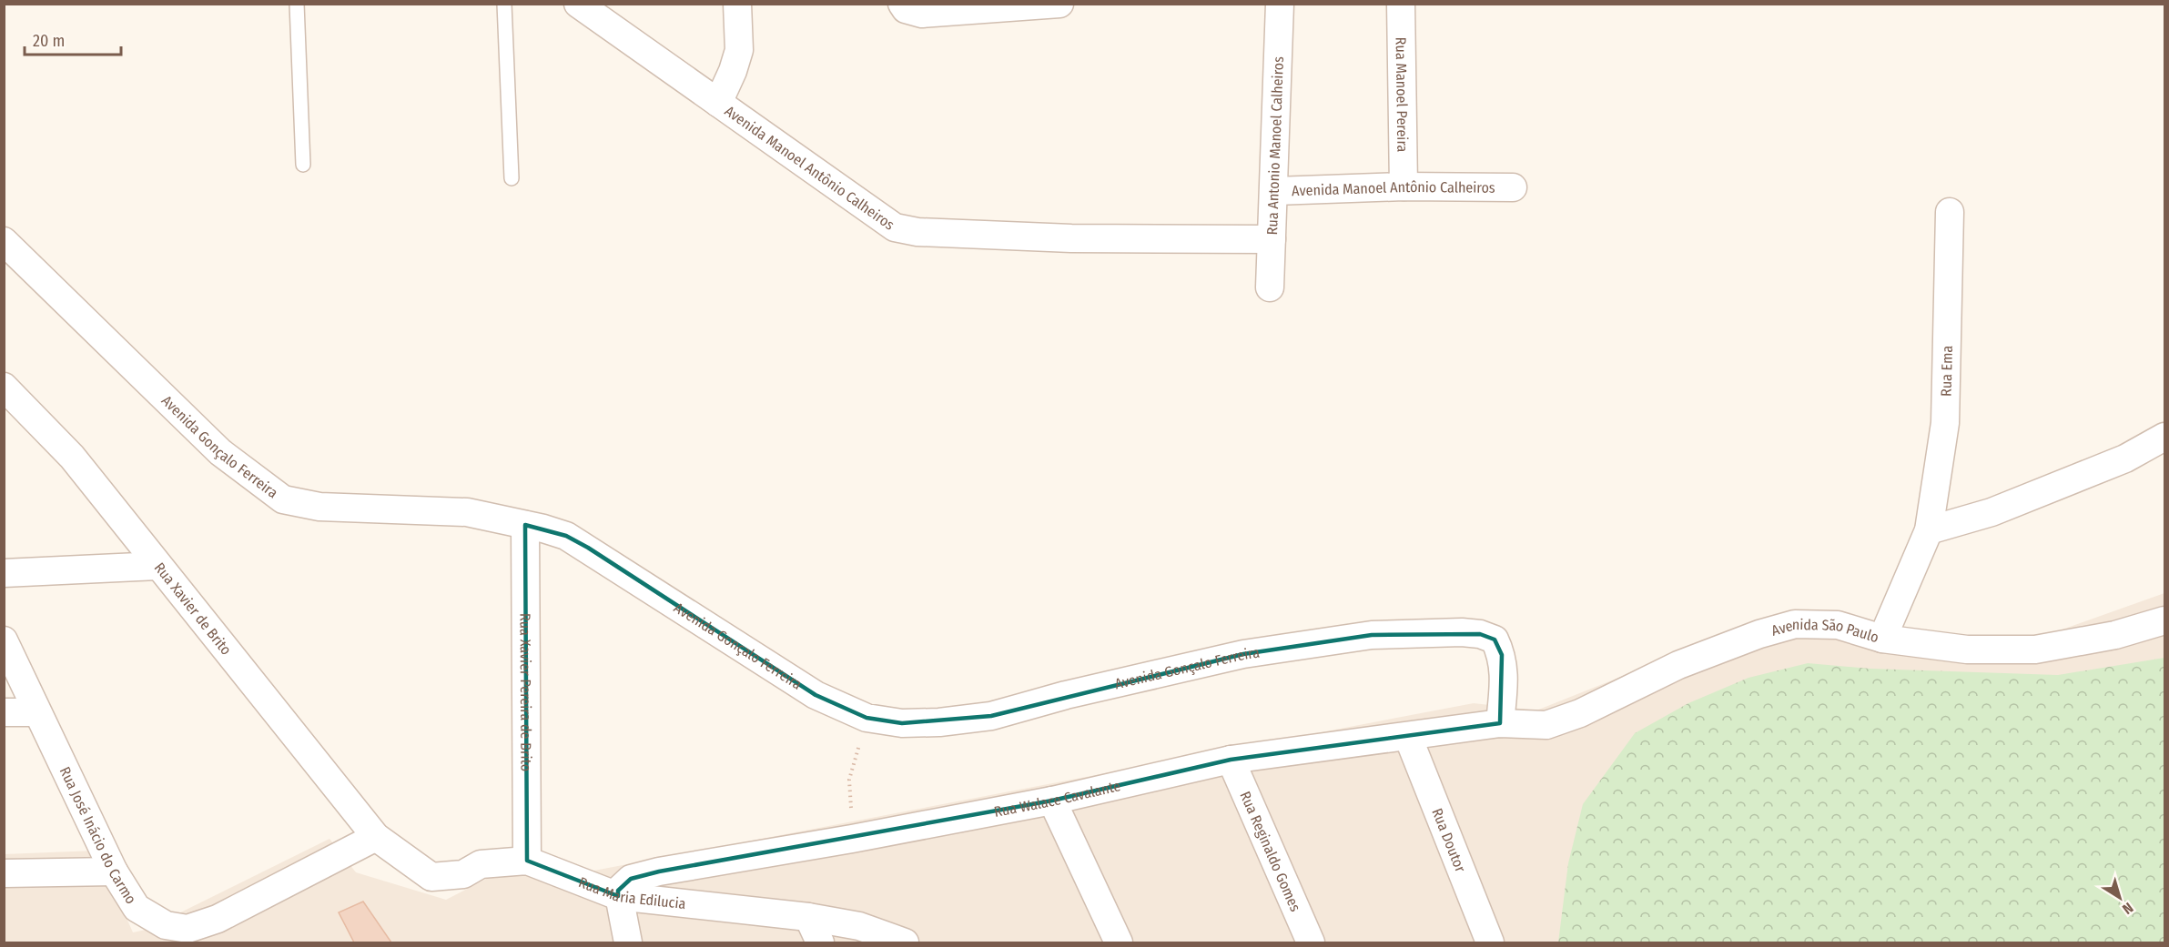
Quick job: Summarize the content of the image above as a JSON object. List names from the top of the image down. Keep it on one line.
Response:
{"streets":{"street":["Rua Manoel Pereira","Rua Antonio Manoel Calheiros","Avenida Manoel Antônio Calheiros","Rua Ema","Avenida Gonçalo Ferreira","Rua Xavier de Brito","Avenida São Paulo","Rua Xavier Pereira de Brito","Rua Walace Cavalante","Rua José Inácio do Carmo","Rua Doutor","Rua Reginaldo Gomes","Rua Maria Edilucia"]},"crossings":[["Rua Manoel Pereira","Avenida Manoel Antônio Calheiros"],["Rua Antonio Manoel Calheiros","Avenida Manoel Antônio Calheiros"],["Rua Ema","Avenida São Paulo"],["Avenida Gonçalo Ferreira","Avenida São Paulo"],["Avenida Gonçalo Ferreira","Rua Xavier Pereira de Brito"],["Avenida Gonçalo Ferreira","Rua Walace Cavalante"],["Rua Xavier de Brito","Rua José Inácio do Carmo"],["Rua Xavier de Brito","Rua Maria Edilucia"],["Avenida São Paulo","Rua Walace Cavalante"],["Rua Xavier Pereira de Brito","Rua Maria Edilucia"],["Rua Walace Cavalante","Rua Doutor"],["Rua Walace Cavalante","Rua Reginaldo Gomes"],["Rua Walace Cavalante","Rua Maria Edilucia"],["Rua José Inácio do Carmo","Rua Maria Edilucia"]],"scale_bar":"20 m","north":"bottom right"}
